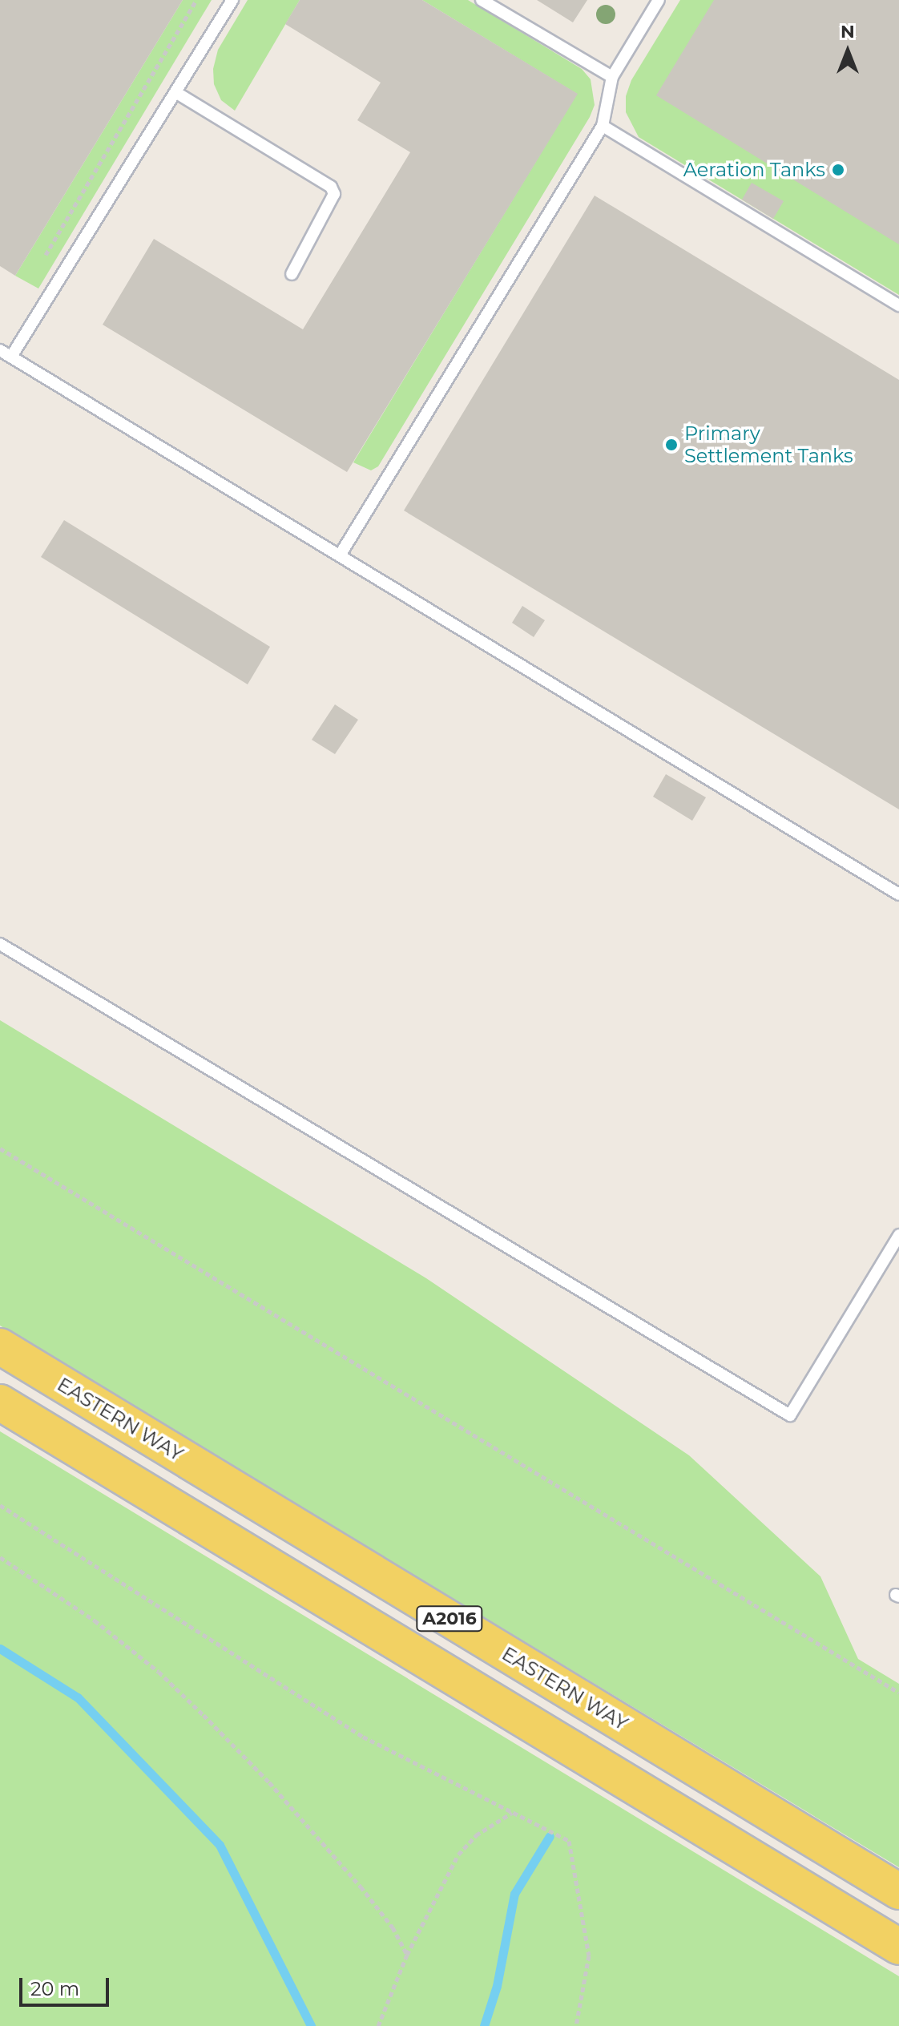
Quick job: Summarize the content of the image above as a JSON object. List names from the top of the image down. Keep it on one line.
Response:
{"streets":{"main road":["EASTERN WAY","A2016"]},"places":["Aeration Tanks","Primary Settlement Tanks"],"scale_bar":"20 m","north":"top"}
